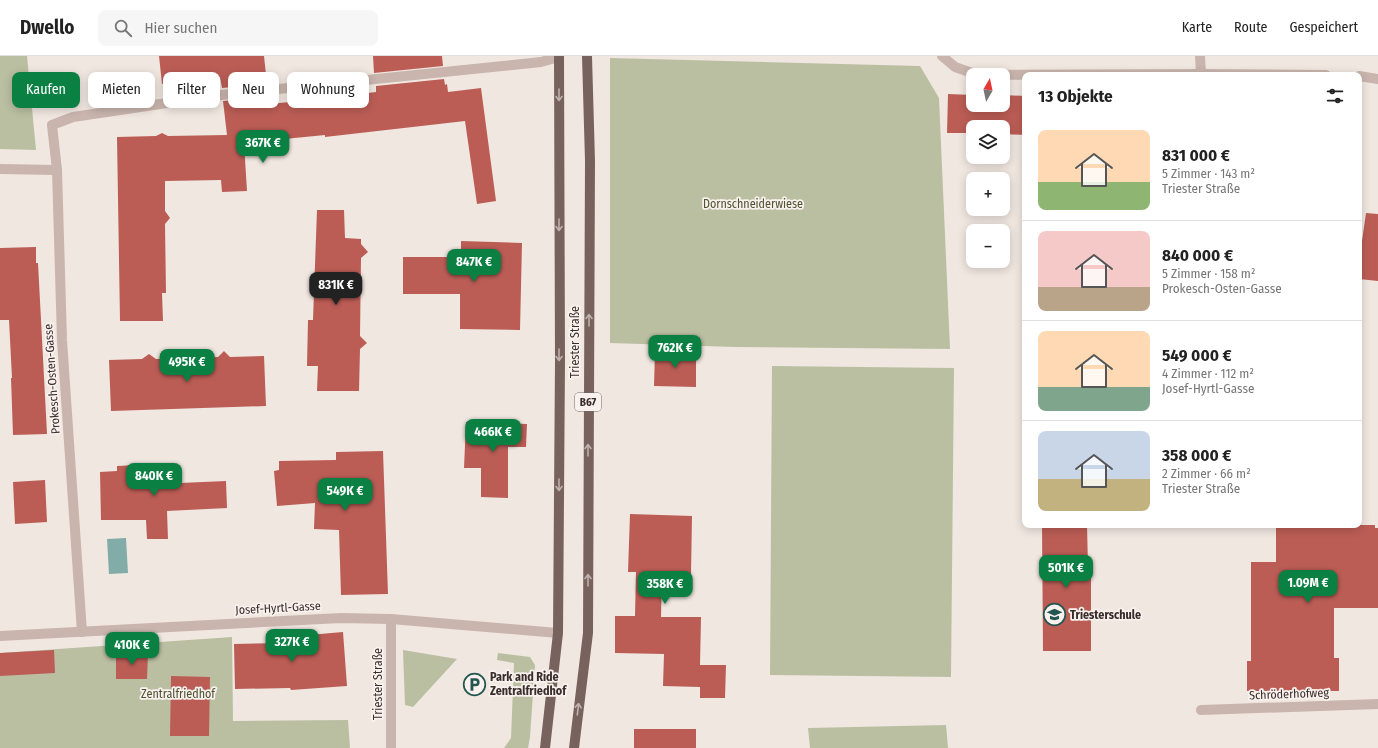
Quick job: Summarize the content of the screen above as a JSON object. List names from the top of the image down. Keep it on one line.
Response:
{"streets":{"main road":["Triester Straße","B67"],"street":["Prokesch-Osten-Gasse","Josef-Hyrtl-Gasse","Schröderhofweg"]},"crossings":[["Triester Straße","Prokesch-Osten-Gasse"],["Triester Straße","Josef-Hyrtl-Gasse"],["Prokesch-Osten-Gasse","Josef-Hyrtl-Gasse"]],"parks":["Dornschneiderwiese","Zentralfriedhof"],"places":{"school or university":["Triesterschule"],"parking":["Park and Ride Zentralfriedhof"]},"north":"top","page":{"header":"Dwello","search":"Hier suchen","nav":["Karte","Route","Gespeichert"],"map_buttons":["+","−"],"chip":["Kaufen","Mieten","Filter","Neu","Wohnung"],"heading":"13 Objekte","list":[{"name":"831 000 €","note":"5 Zimmer · 143 m² · Triester Straße"},{"name":"840 000 €","note":"5 Zimmer · 158 m² · Prokesch-Osten-Gasse"},{"name":"549 000 €","note":"4 Zimmer · 112 m² · Josef-Hyrtl-Gasse"},{"name":"358 000 €","note":"2 Zimmer · 66 m² · Triester Straße"}],"price":["367K €","847K €","831K €","762K €","495K €","466K €","840K €","549K €","501K €","1.09M €","358K €","327K €","410K €"]}}
